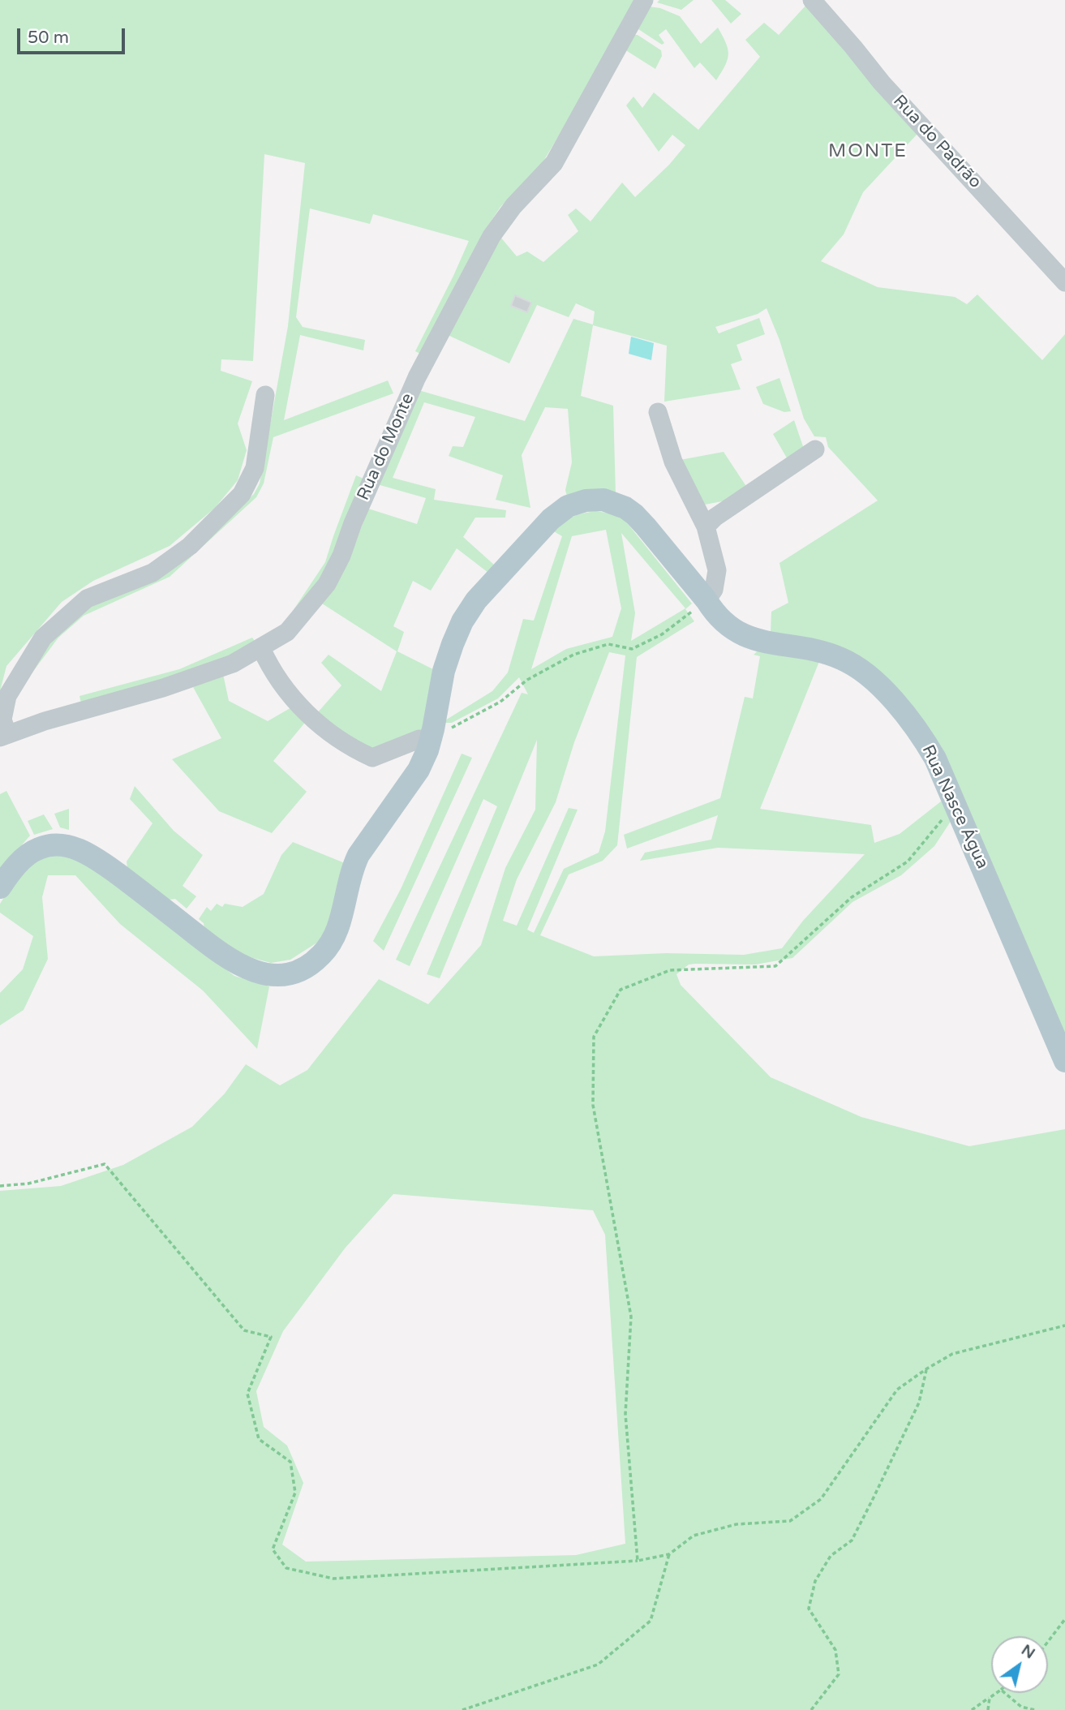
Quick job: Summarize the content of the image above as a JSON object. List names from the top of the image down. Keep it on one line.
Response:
{"streets":{"main road":["Rua Nasce Água"],"street":["Rua do Padrão","Rua do Monte"]},"districts":["MONTE"],"scale_bar":"50 m","north":"top right"}
